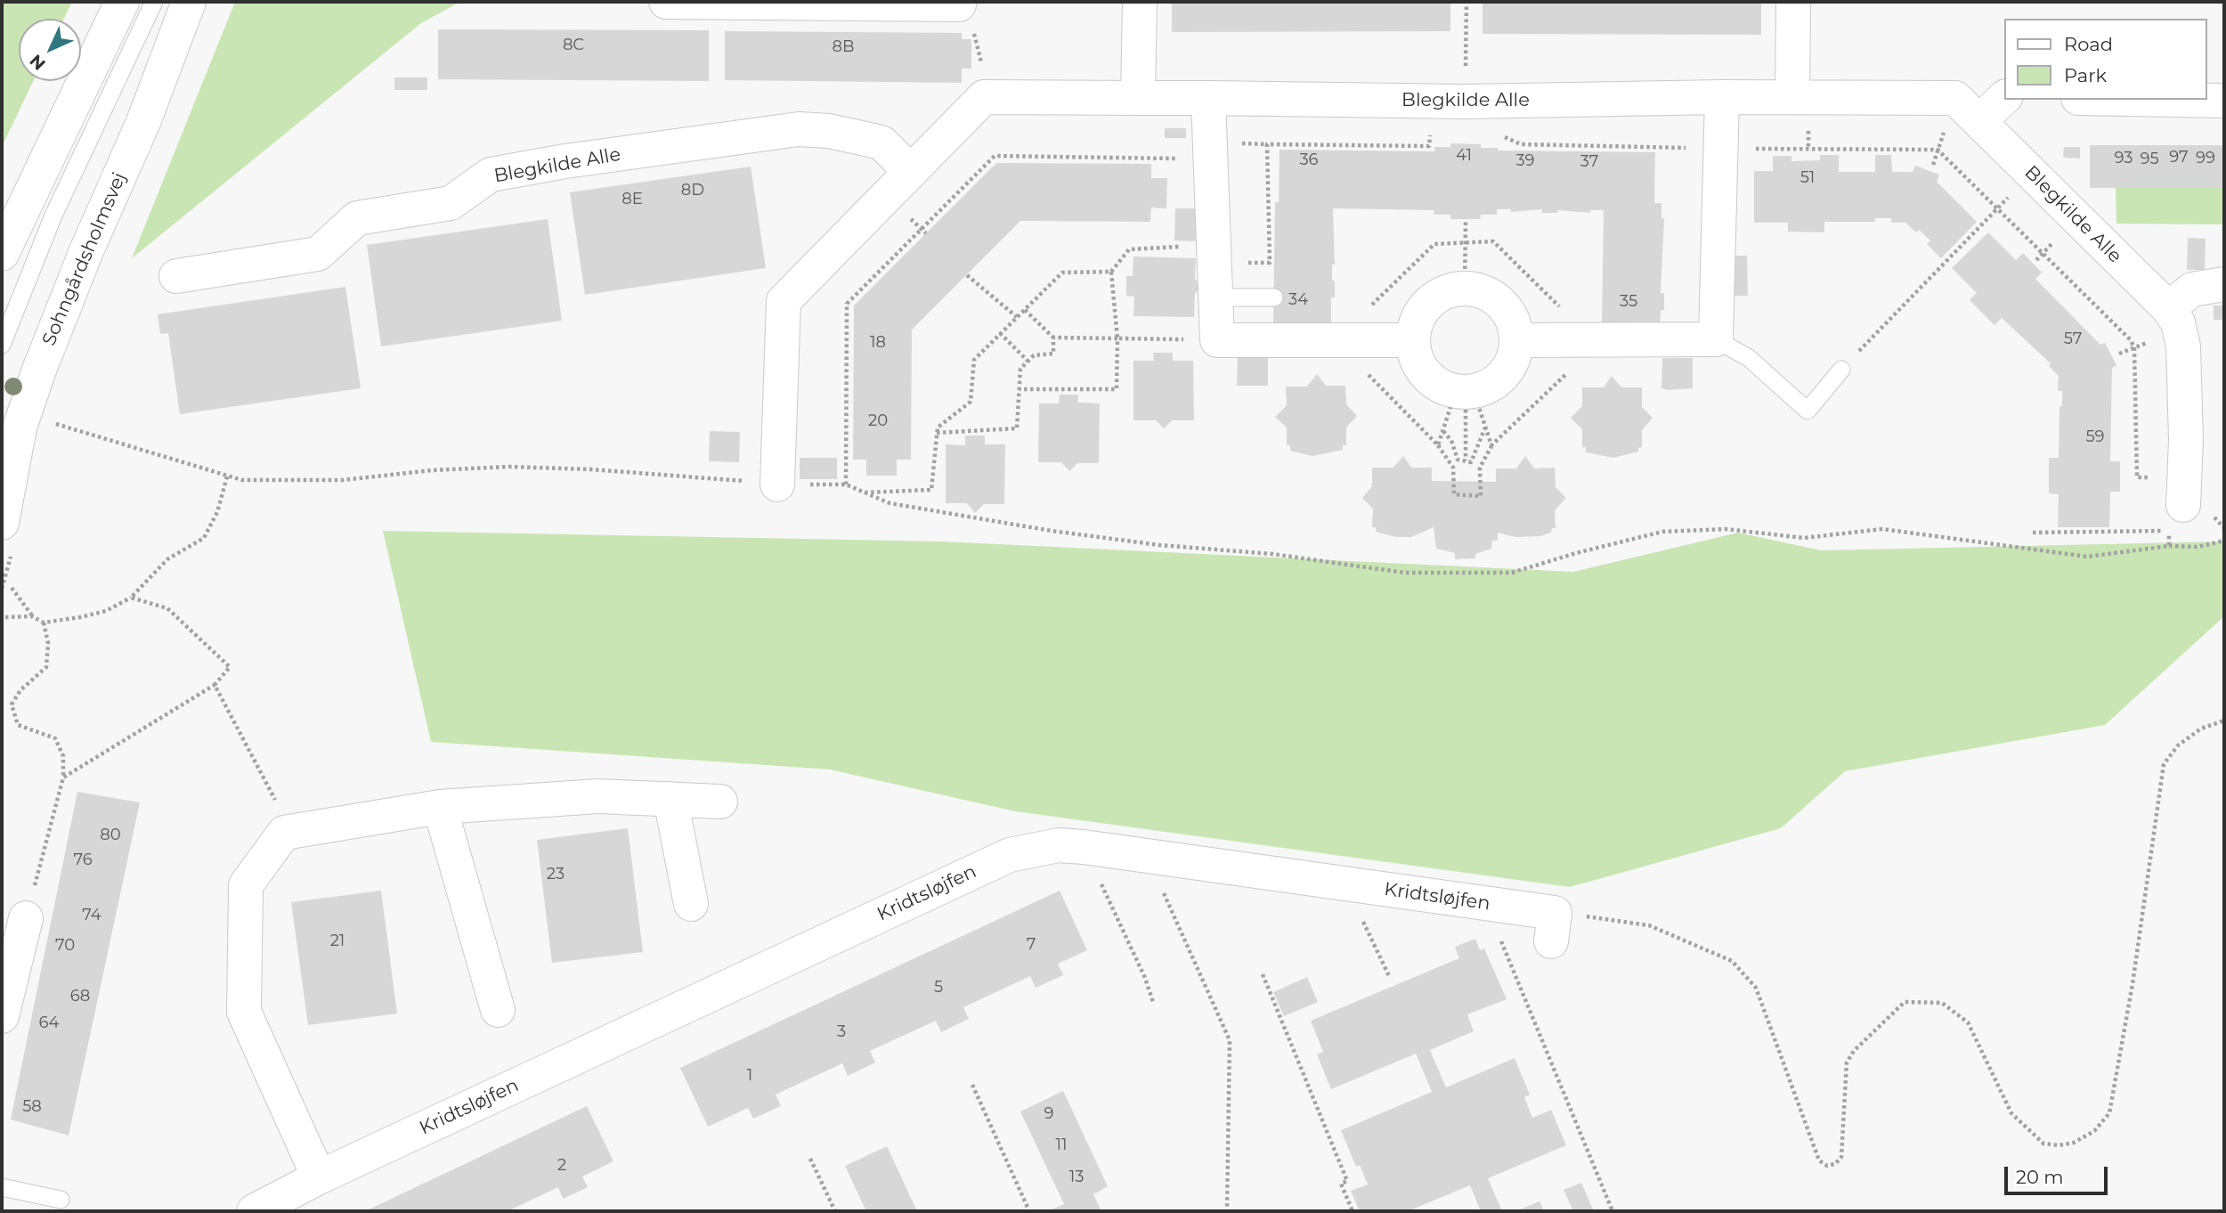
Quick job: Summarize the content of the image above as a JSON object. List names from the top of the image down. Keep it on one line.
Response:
{"streets":{"street":["Blegkilde Alle","Sohngårdsholmsvej","Kridtsløjfen"]},"house_numbers":["8C","8B","41","97","93","99","95","36","39","37","51","8D","8E","34","35","57","18","20","59","80","76","23","74","21","7","70","5","68","64","3","1","58","9","11","2","13"],"legend":["Road","Park"],"scale_bar":"20 m","north":"bottom left"}
